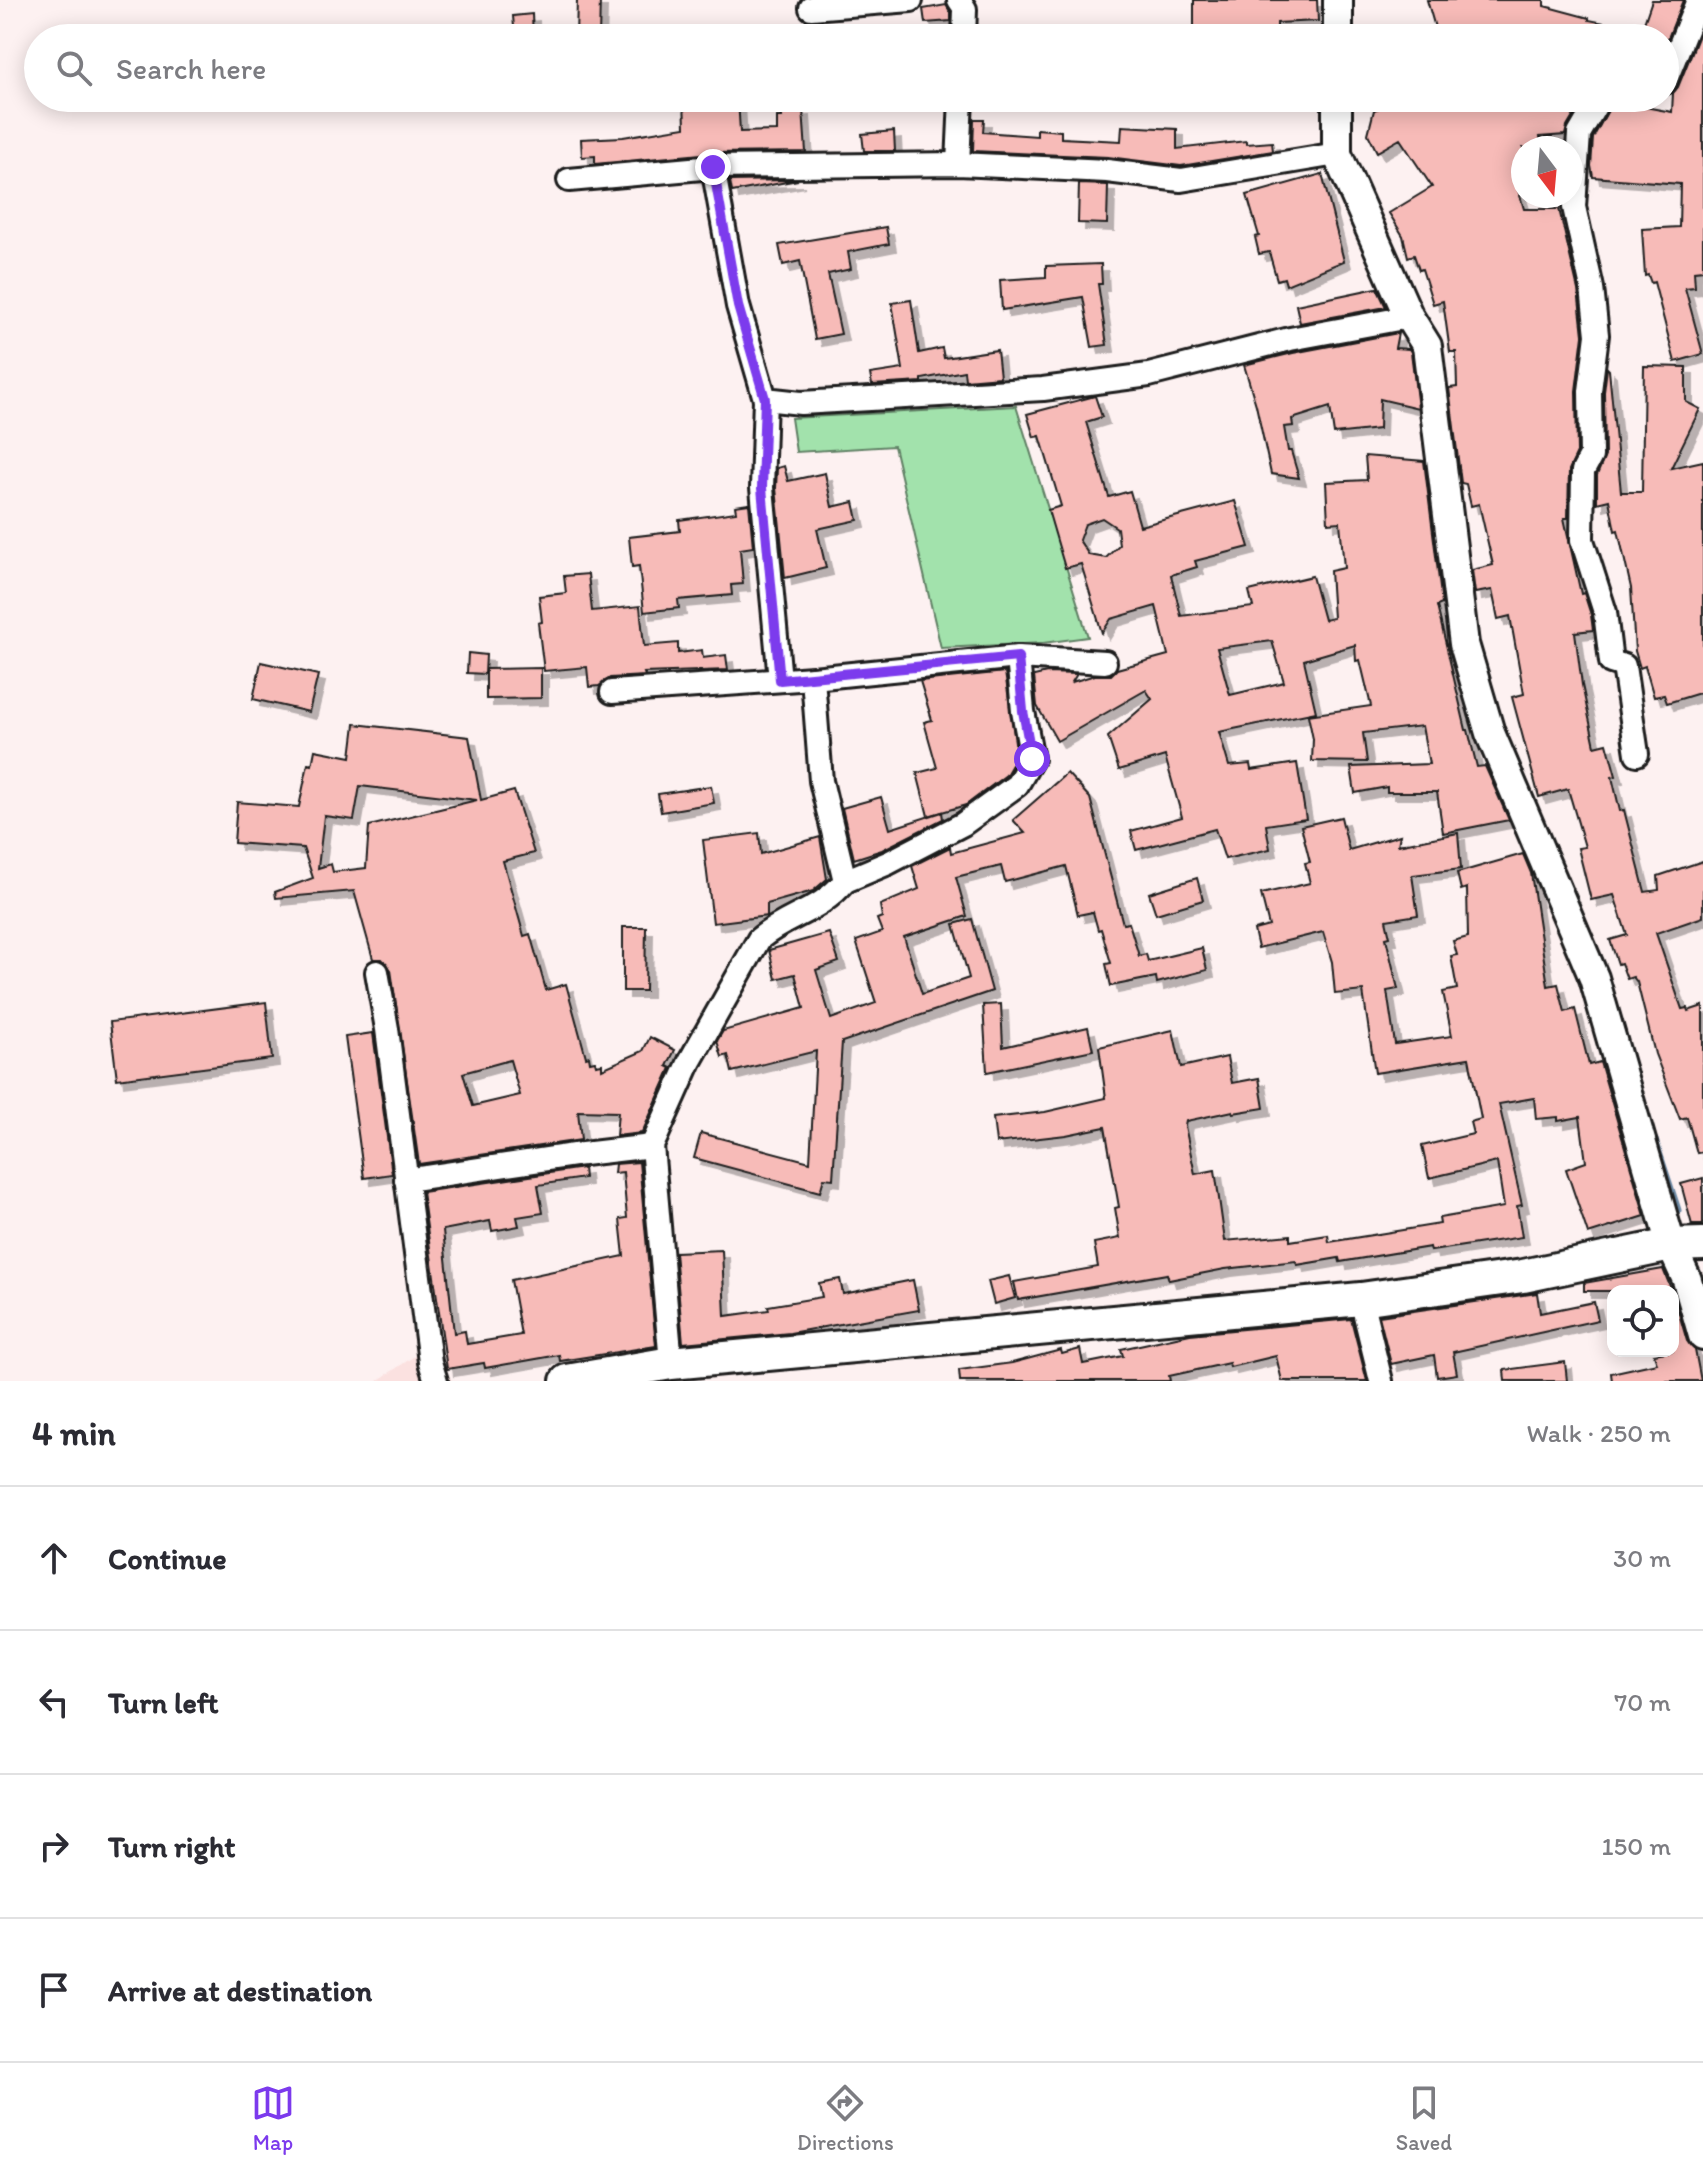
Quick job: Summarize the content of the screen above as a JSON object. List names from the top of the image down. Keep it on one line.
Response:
{"north":"bottom","page":{"search":"Search here","heading":["4 min","Walk · 250 m"],"list":[["Continue","30 m"],["Turn left","70 m"],["Turn right","150 m"],"Arrive at destination"],"nav":["Map","Directions","Saved"]}}
